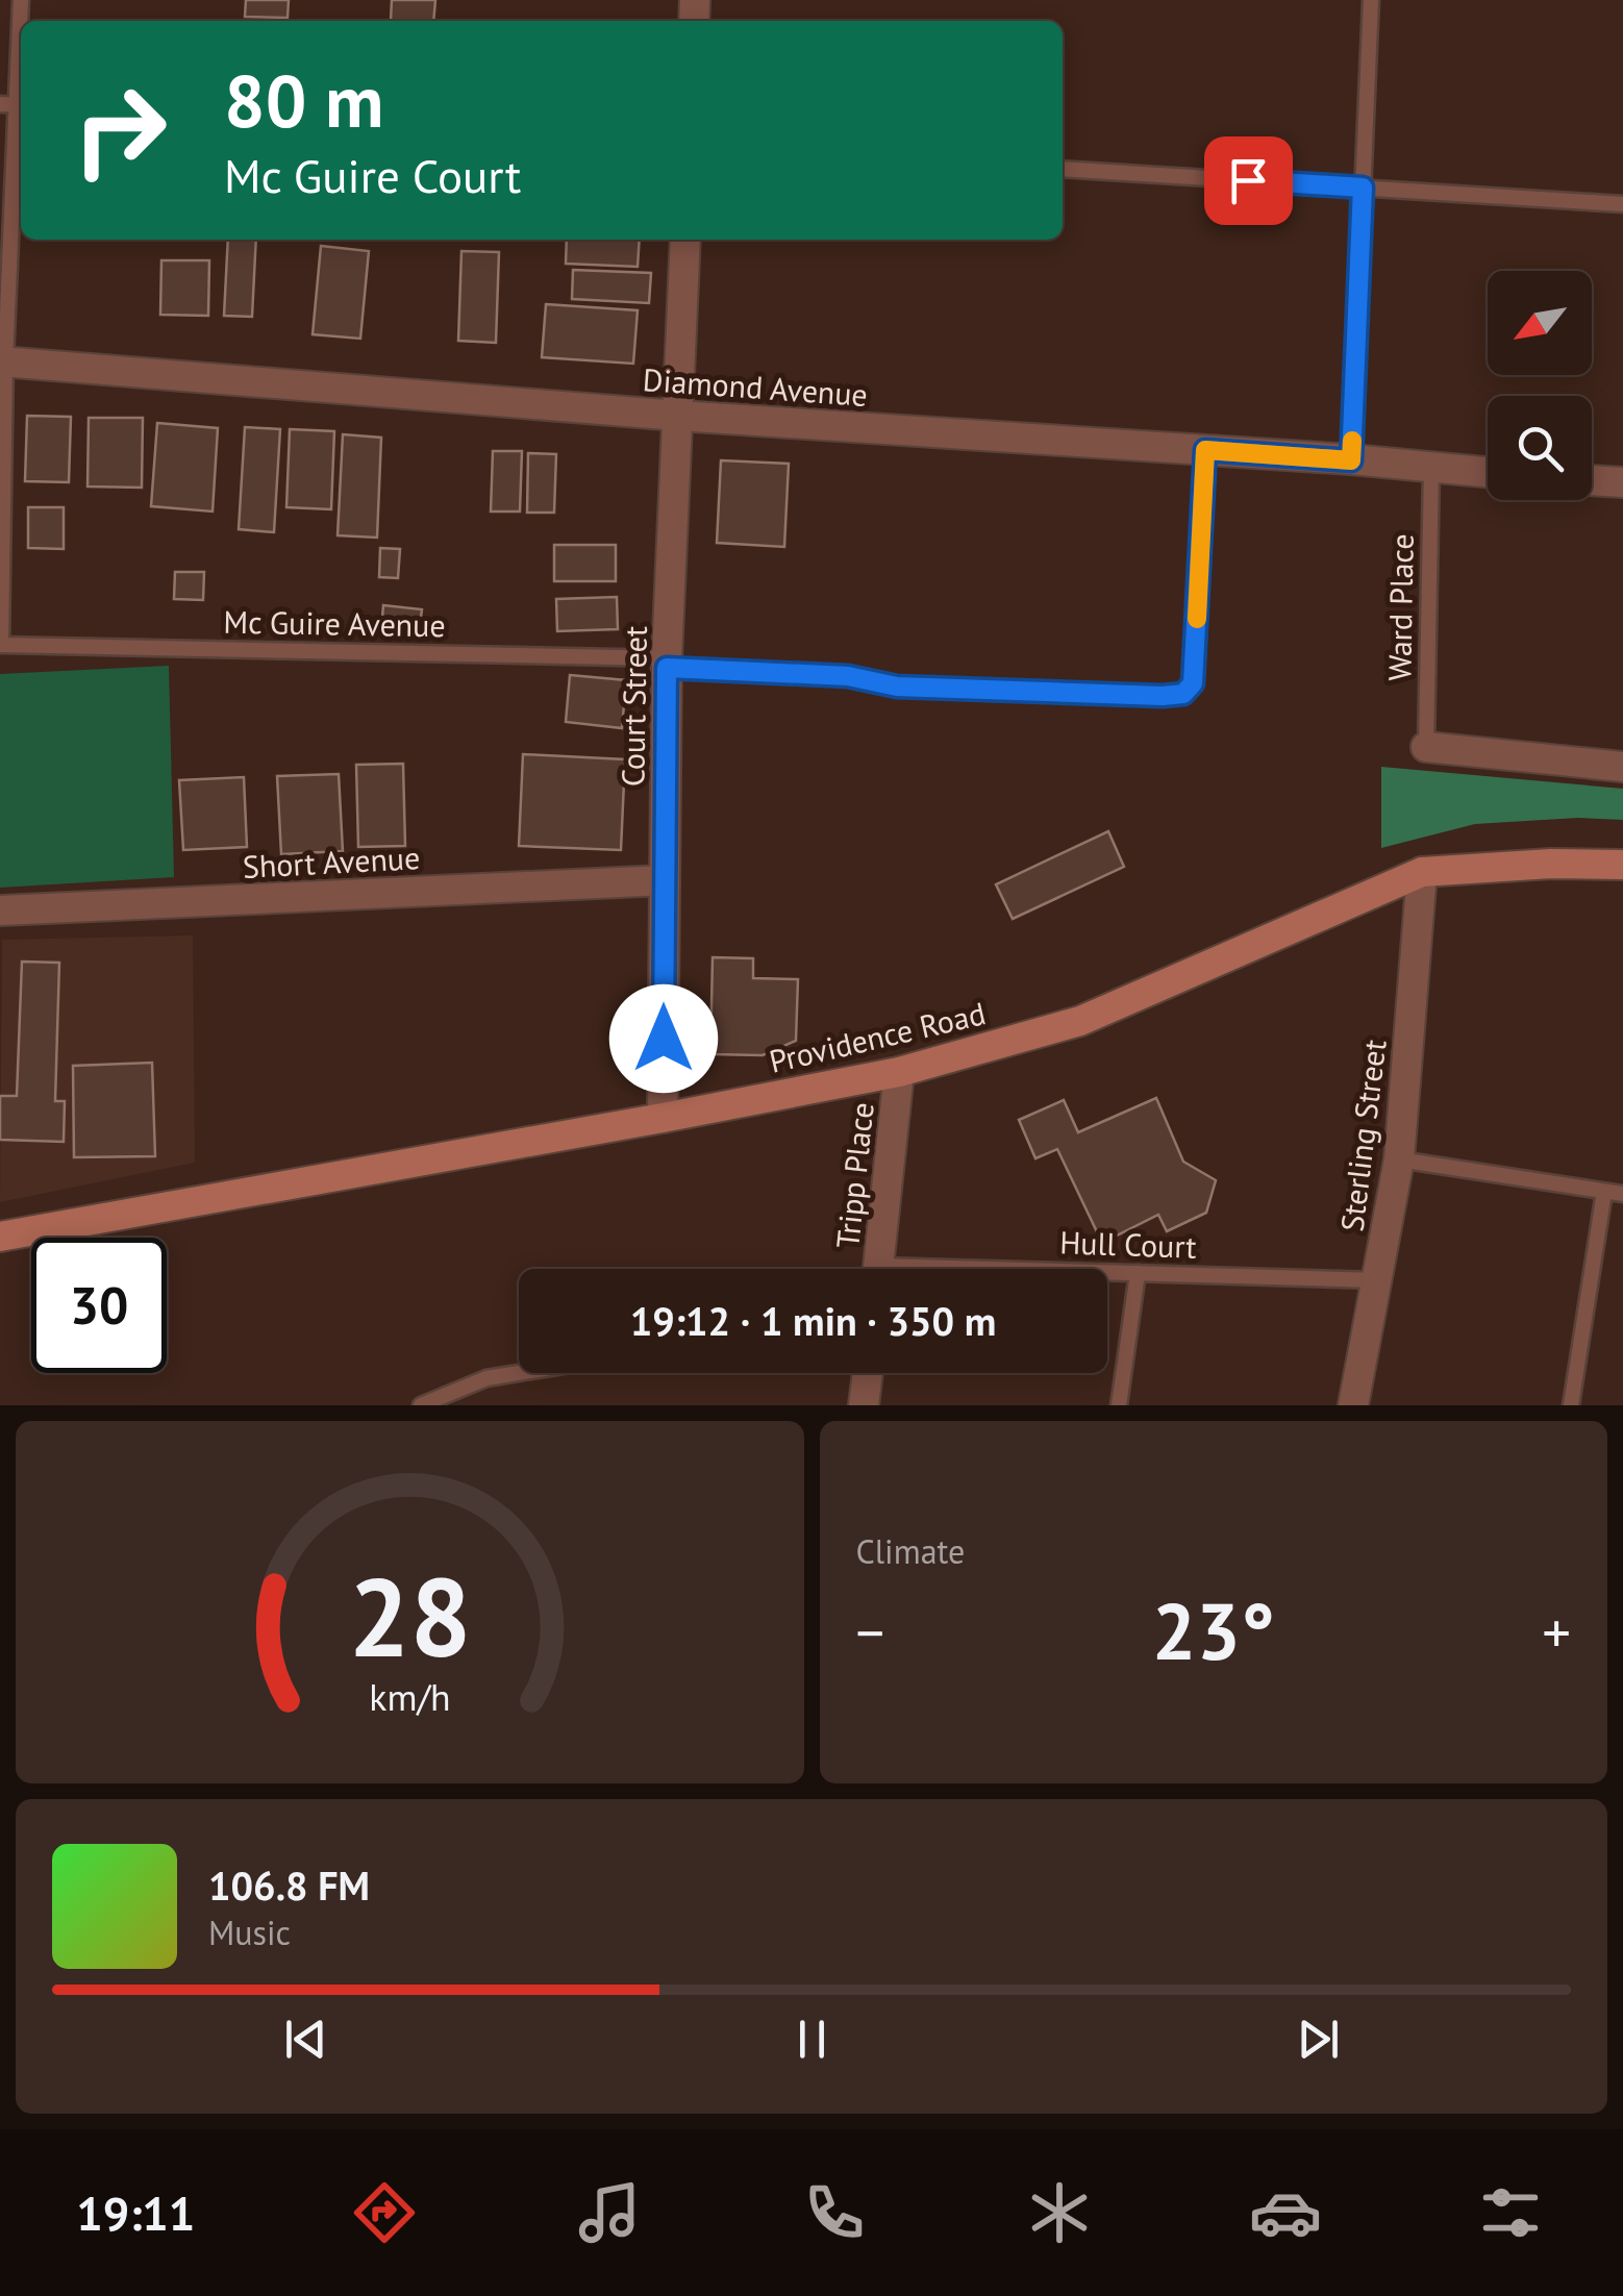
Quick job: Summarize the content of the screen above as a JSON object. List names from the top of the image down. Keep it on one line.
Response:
{"streets":{"main road":["Providence Road"],"street":["Diamond Avenue","Court Street","Short Avenue","Sterling Street","Tripp Place"],"lane":["Ward Place","Mc Guire Avenue","Hull Court"]},"crossings":[["Diamond Avenue","Ward Place"],["Diamond Avenue","Mc Guire Avenue"],["Diamond Avenue","Court Street"],["Mc Guire Avenue","Court Street"],["Court Street","Short Avenue"],["Court Street","Providence Road"],["Providence Road","Sterling Street"],["Providence Road","Tripp Place"],["Sterling Street","Hull Court"]],"north":"bottom left","page":{"turn":["80 m","Mc Guire Court"],"limit":"30","trip":"19:12 · 1 min · 350 m","tile":"Climate","heat":["−","23°","+"],"song":["106.8 FM","Music"],"tabs":"19:11","gauge":["28","km/h"]}}
